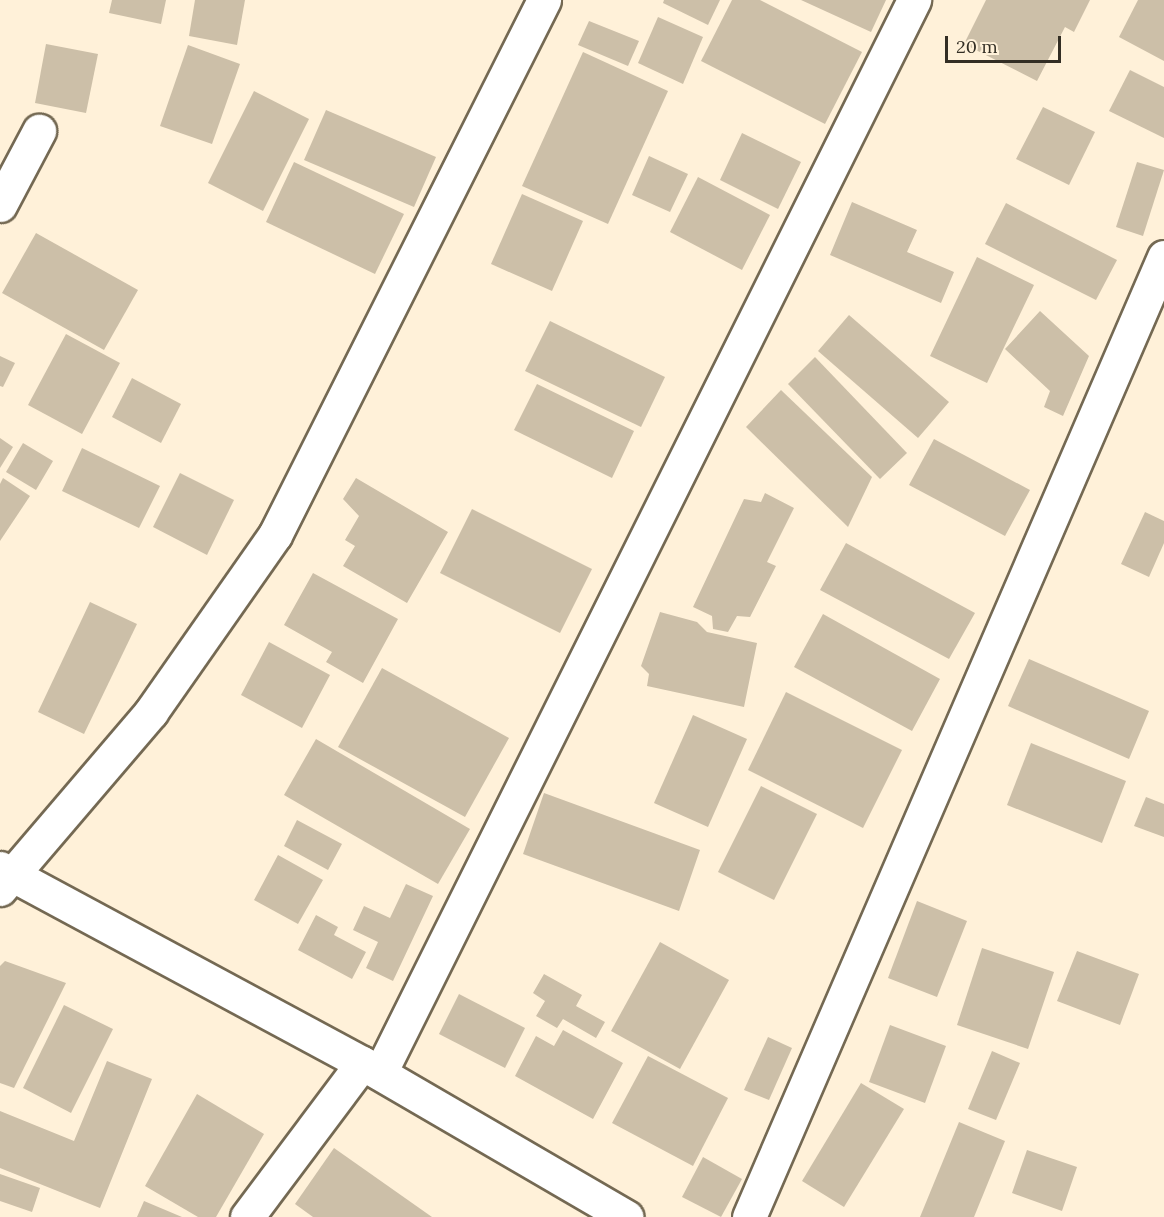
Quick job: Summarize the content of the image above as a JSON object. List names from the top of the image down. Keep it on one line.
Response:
{"scale_bar":"20 m"}
